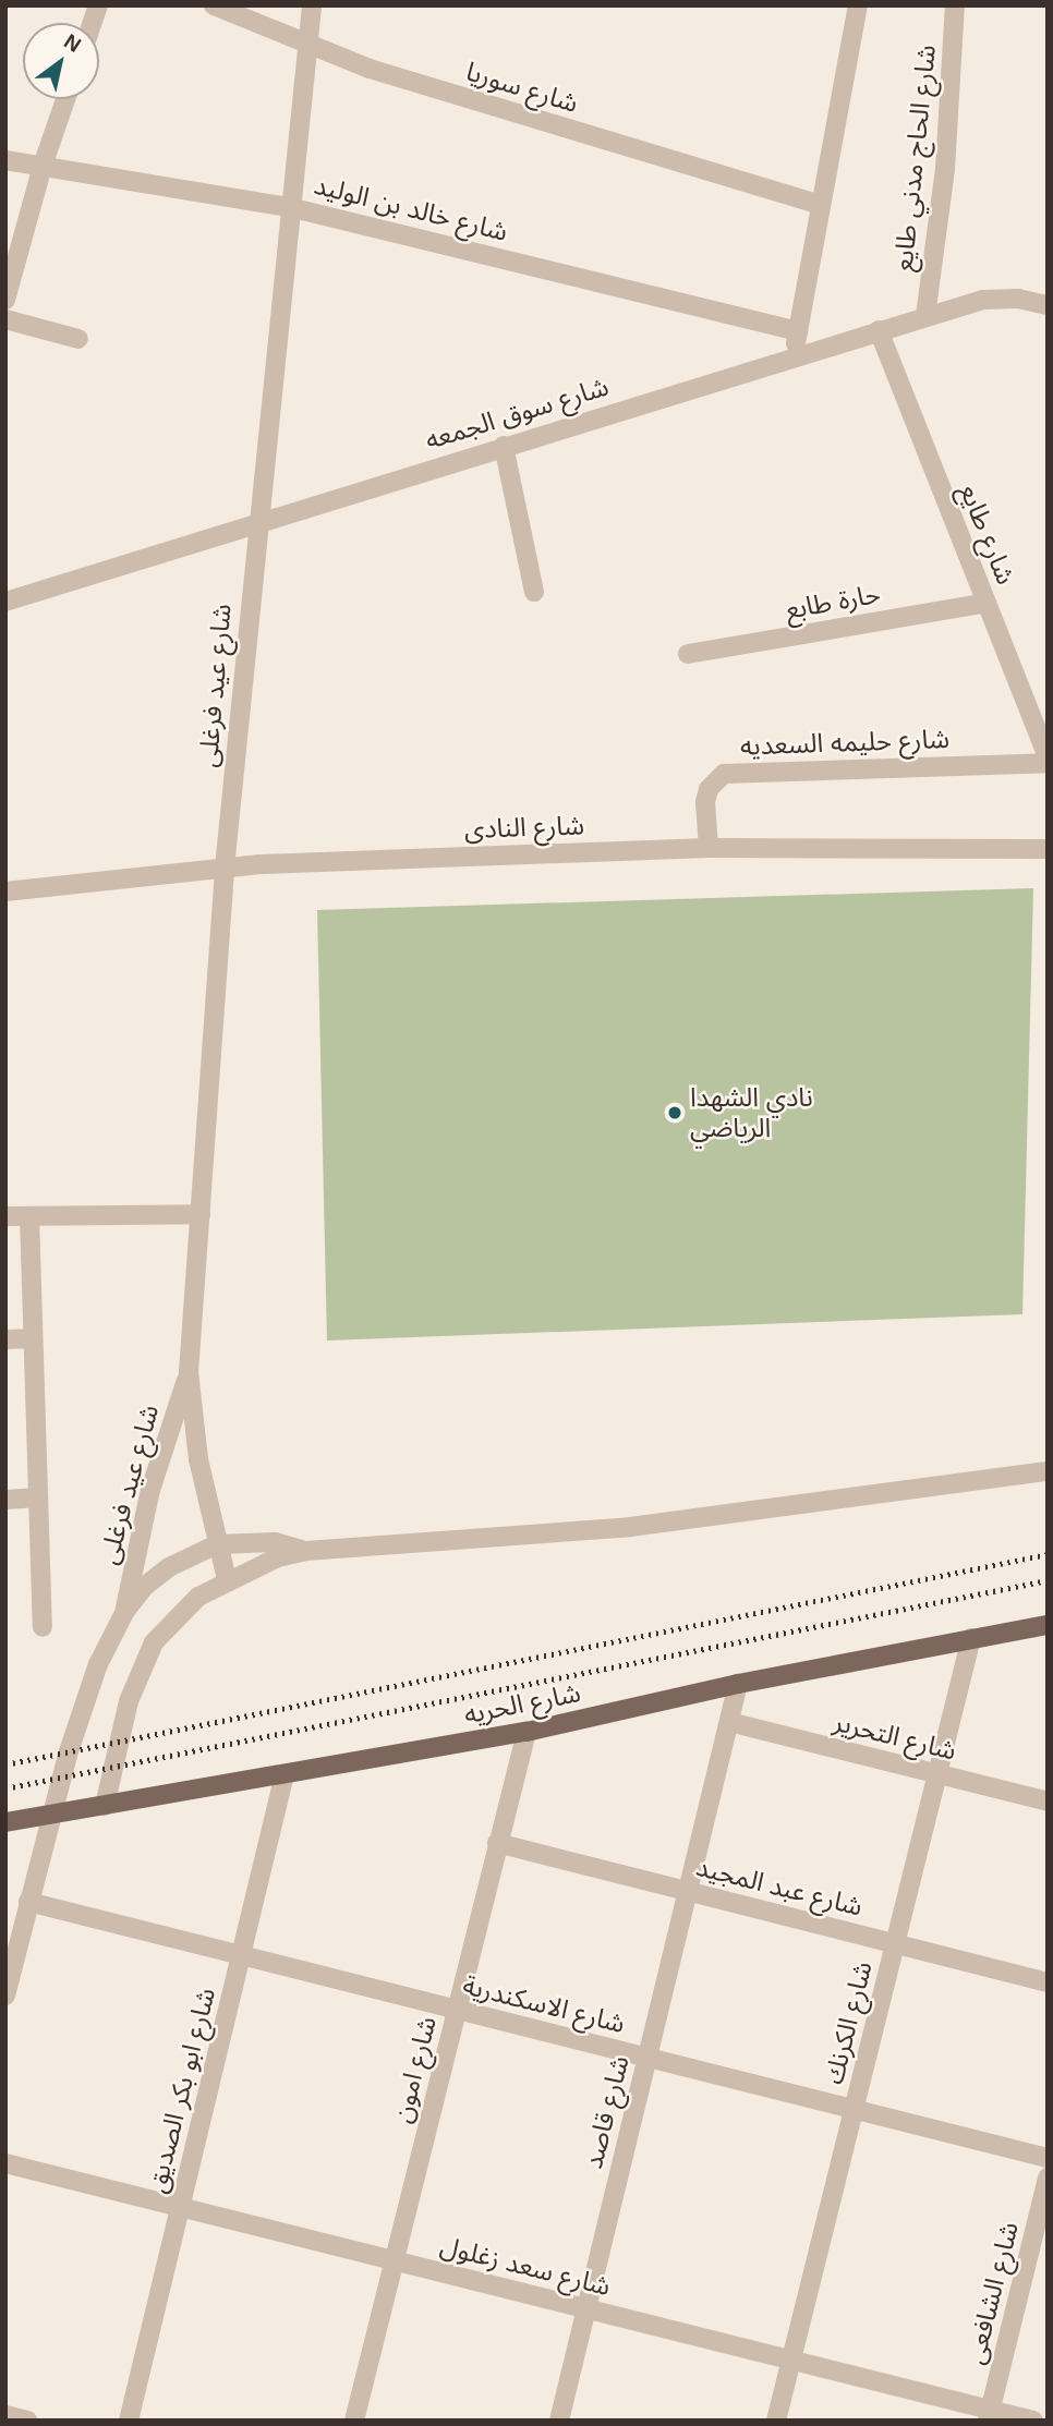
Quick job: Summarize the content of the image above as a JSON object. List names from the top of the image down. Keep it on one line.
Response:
{"streets":{"main road":["شارع الحريه"],"street":["شارع سوريا","شارع الحاج مدني طايع","شارع خالد بن الوليد","شارع سوق الجمعه","شارع طايع","حارة طابع","شارع عيد فرغلى","شارع حليمه السعديه","شارع النادى","شارع التحرير","شارع عبد المجيد","شارع الاسكندرية","شارع الكرنك","شارع امون","شارع ابو بكر الصديق","شارع قاصد","شارع سعد زغلول","شارع الشافعى"]},"crossings":[["شارع سوريا","شارع عيد فرغلى"],["شارع الحاج مدني طايع","شارع سوق الجمعه"],["شارع خالد بن الوليد","شارع عيد فرغلى"],["شارع سوق الجمعه","شارع طايع"],["شارع سوق الجمعه","شارع عيد فرغلى"],["شارع طايع","حارة طابع"],["شارع عيد فرغلى","شارع النادى"],["شارع حليمه السعديه","شارع النادى"],["شارع الحريه","شارع الكرنك"],["شارع الحريه","شارع امون"],["شارع الحريه","شارع ابو بكر الصديق"],["شارع الحريه","شارع قاصد"],["شارع التحرير","شارع الكرنك"],["شارع التحرير","شارع قاصد"],["شارع عبد المجيد","شارع الكرنك"],["شارع عبد المجيد","شارع امون"],["شارع عبد المجيد","شارع قاصد"],["شارع الاسكندرية","شارع الكرنك"],["شارع الاسكندرية","شارع امون"],["شارع الاسكندرية","شارع ابو بكر الصديق"],["شارع الاسكندرية","شارع قاصد"],["شارع الكرنك","شارع سعد زغلول"],["شارع امون","شارع سعد زغلول"],["شارع ابو بكر الصديق","شارع سعد زغلول"],["شارع قاصد","شارع سعد زغلول"],["شارع سعد زغلول","شارع الشافعى"]],"places":["نادي الشهدا الرياضي"],"north":"top right"}
